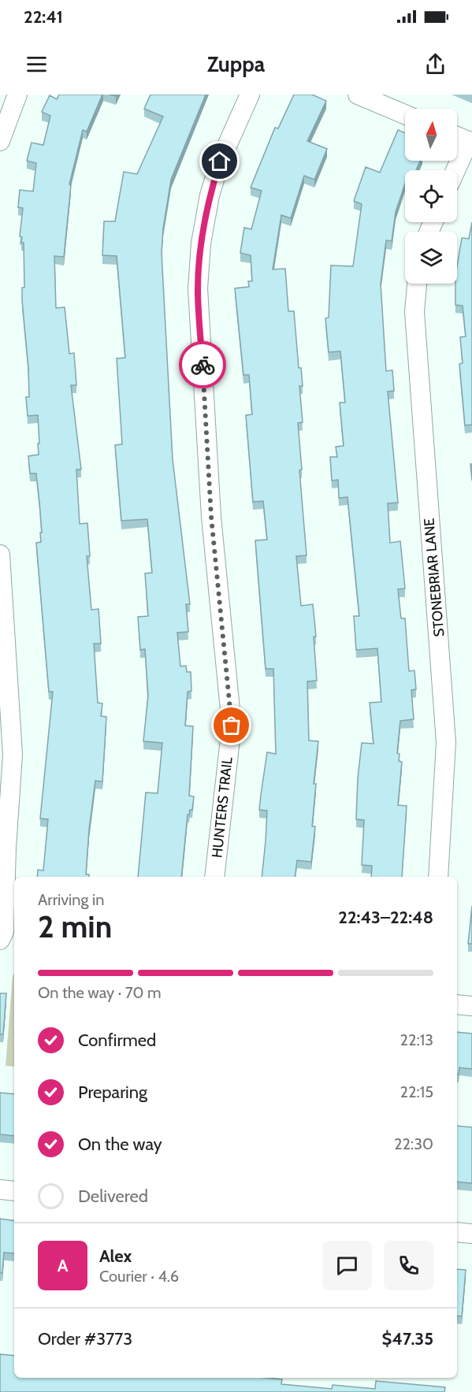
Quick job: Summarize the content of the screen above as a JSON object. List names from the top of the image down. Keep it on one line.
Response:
{"streets":{"street":["STONEBRIAR LANE","HUNTERS TRAIL"]},"north":"top","page":{"status":"22:41","header":"Zuppa","heading":["2 min","Arriving in","22:43–22:48"],"panel":["Alex","Courier · 4.6","Order #3773","$47.35"],"bar":"On the way · 70 m","list":[["Confirmed","22:13"],["Preparing","22:15"],["On the way","22:30"],"Delivered"],"round":"A"}}
